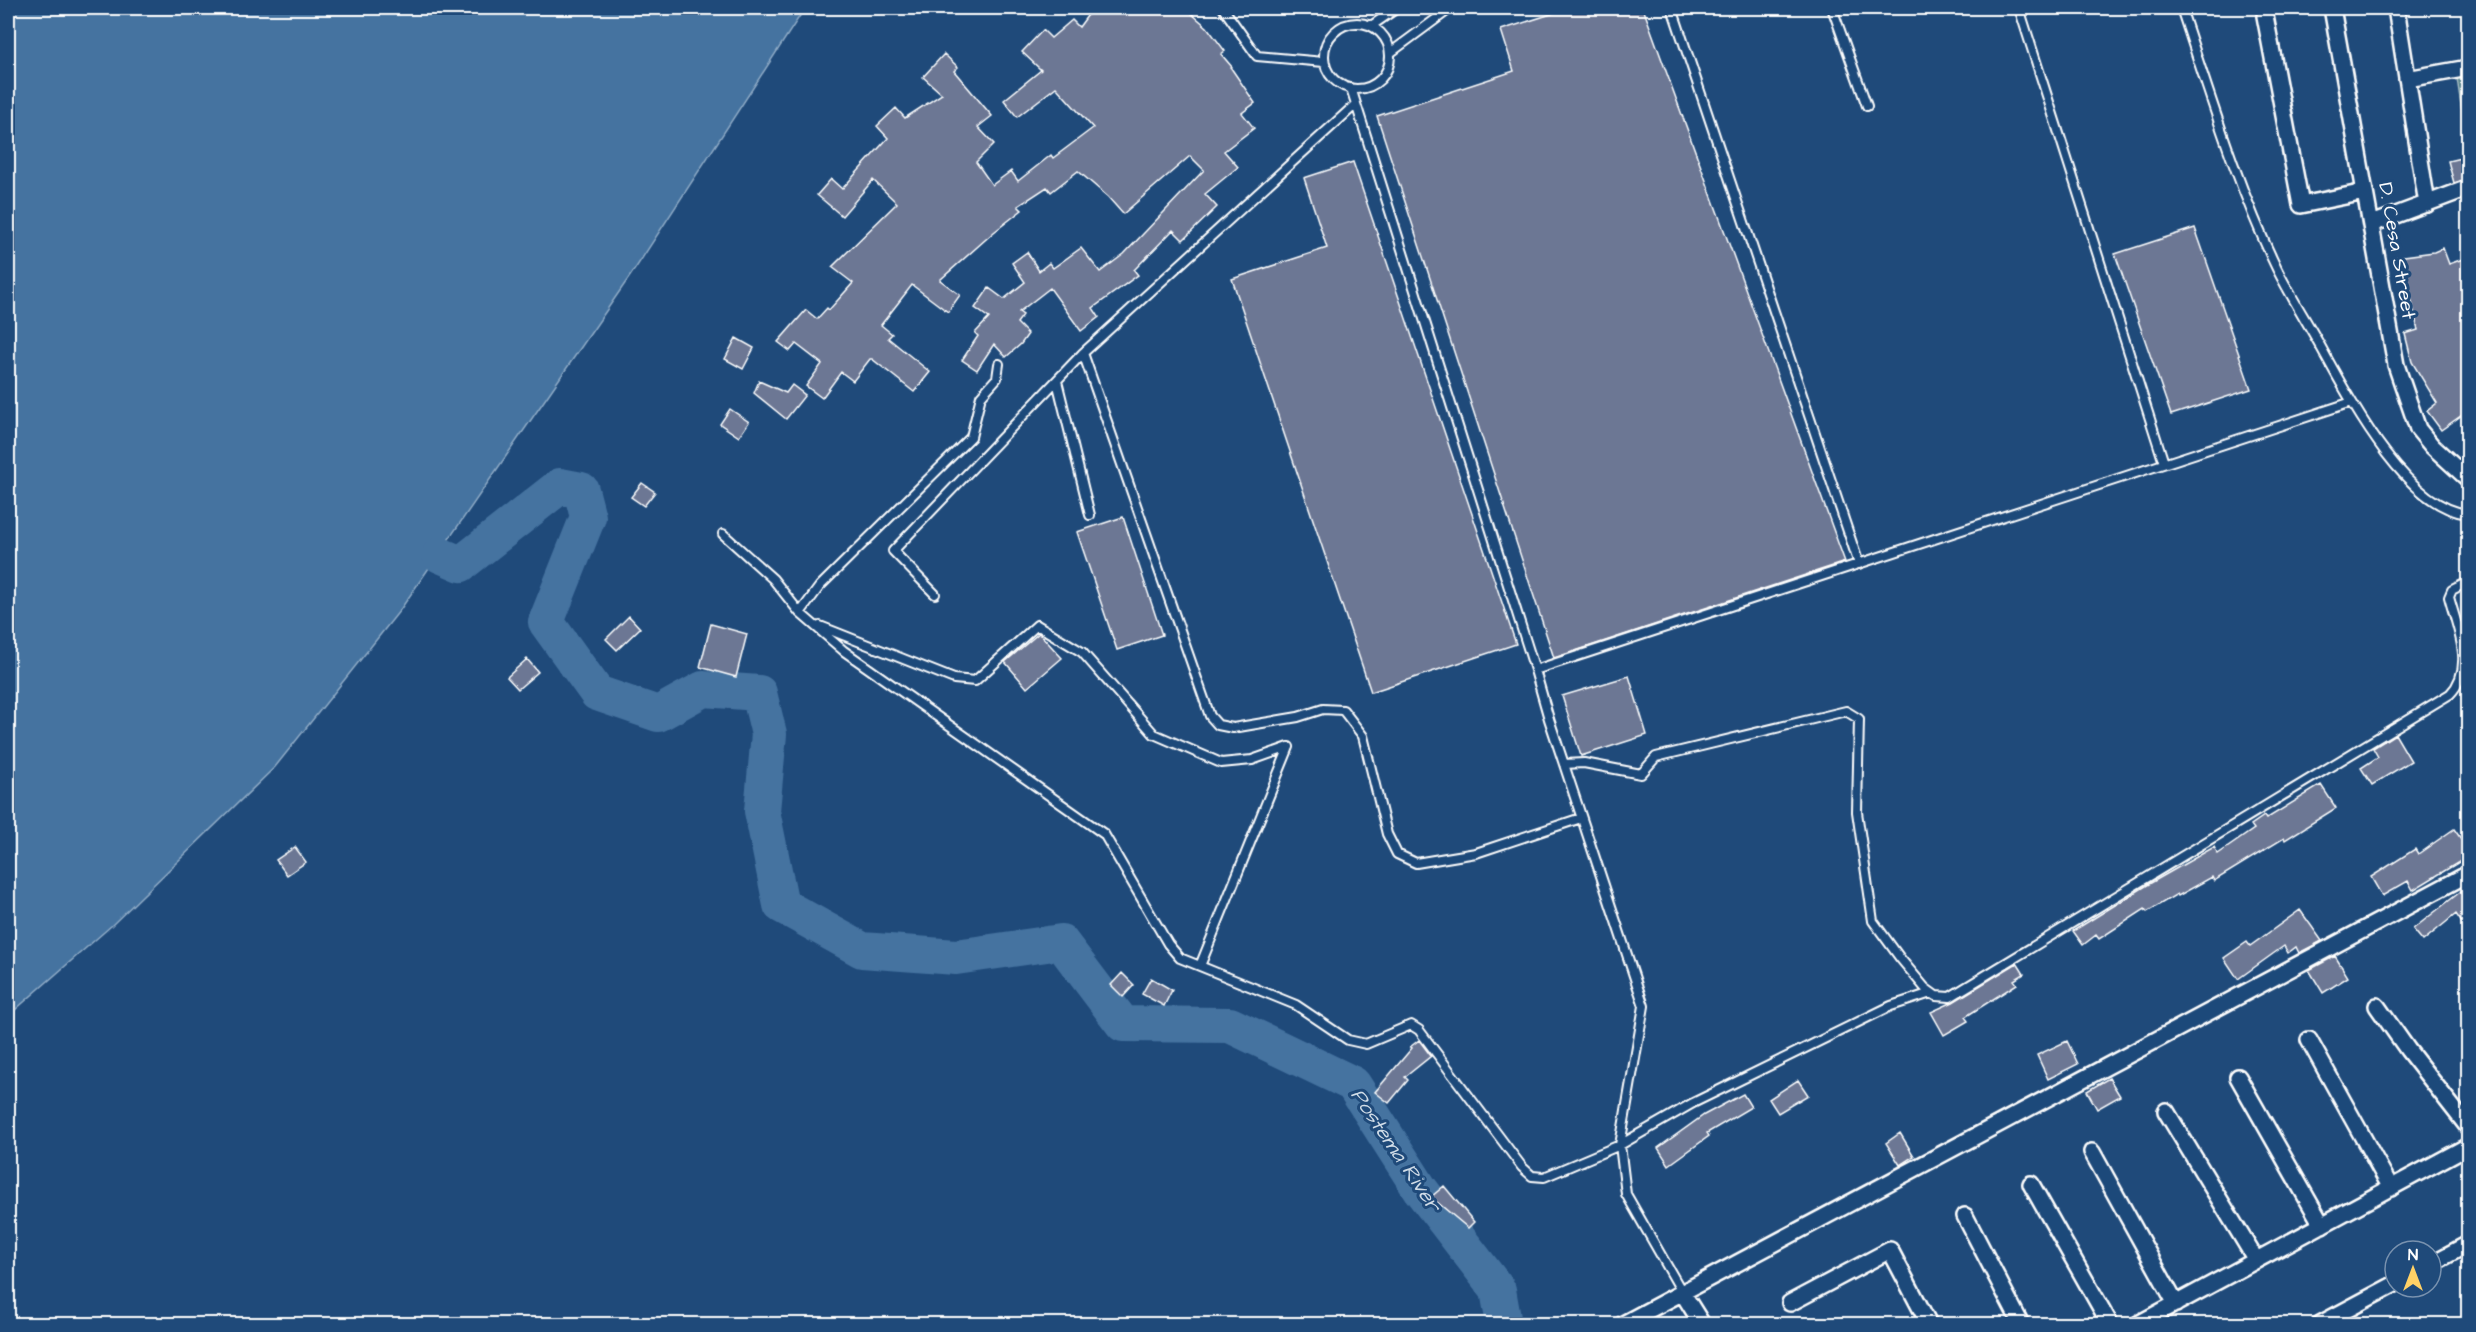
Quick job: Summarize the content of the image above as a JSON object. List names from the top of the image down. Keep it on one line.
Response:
{"streets":{"street":["D. Cesa Street"]},"water":["Postema River"],"north":"top"}
